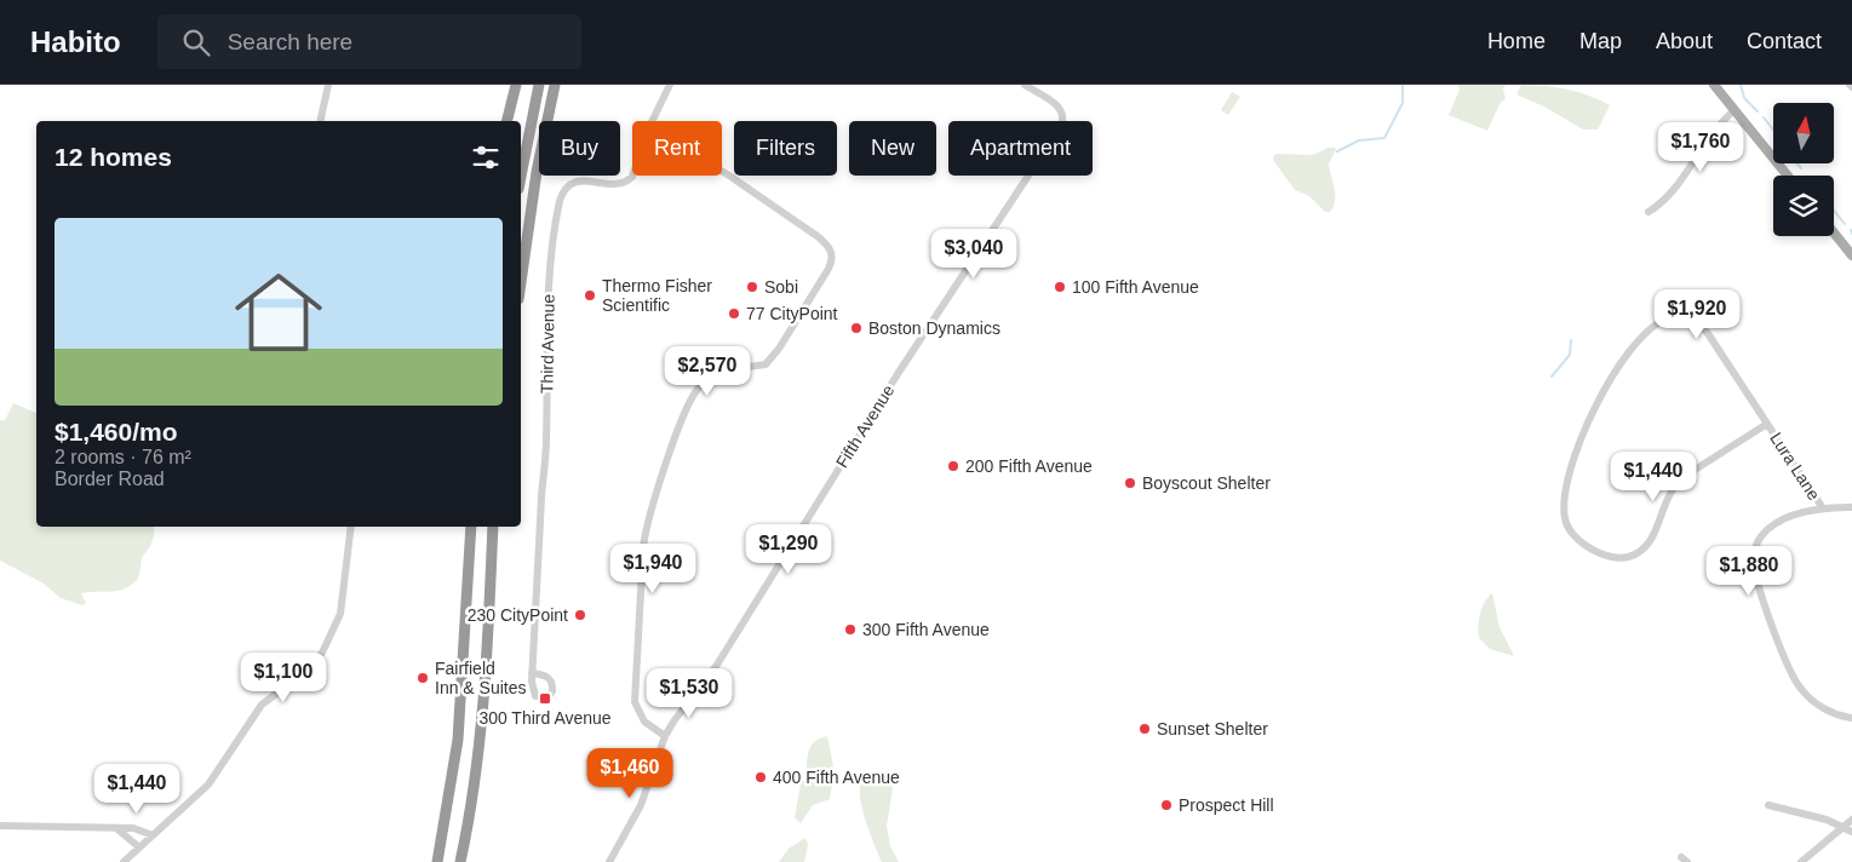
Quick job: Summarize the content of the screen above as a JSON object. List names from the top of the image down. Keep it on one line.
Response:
{"streets":{"street":["Third Avenue","Fifth Avenue","Lura Lane"]},"places":{"other":["Sobi","100 Fifth Avenue","Thermo Fisher Scientific","77 CityPoint","Boston Dynamics","200 Fifth Avenue","Boyscout Shelter","230 CityPoint","300 Fifth Avenue","Fairfield Inn & Suites","Sunset Shelter","400 Fifth Avenue","Prospect Hill"],"transit":["300 Third Avenue"]},"north":"top","page":{"header":"Habito","search":"Search here","nav":["Home","Map","About","Contact"],"chip":["Buy","Rent","Filters","New","Apartment"],"heading":"12 homes","price":["$1,760","$3,040","$1,920","$2,570","$1,440","$1,290","$1,940","$1,880","$1,100","$1,530","$1,460","$1,440"],"list":[{"name":"$1,460/mo","note":"2 rooms · 76 m² · Border Road"}]}}
